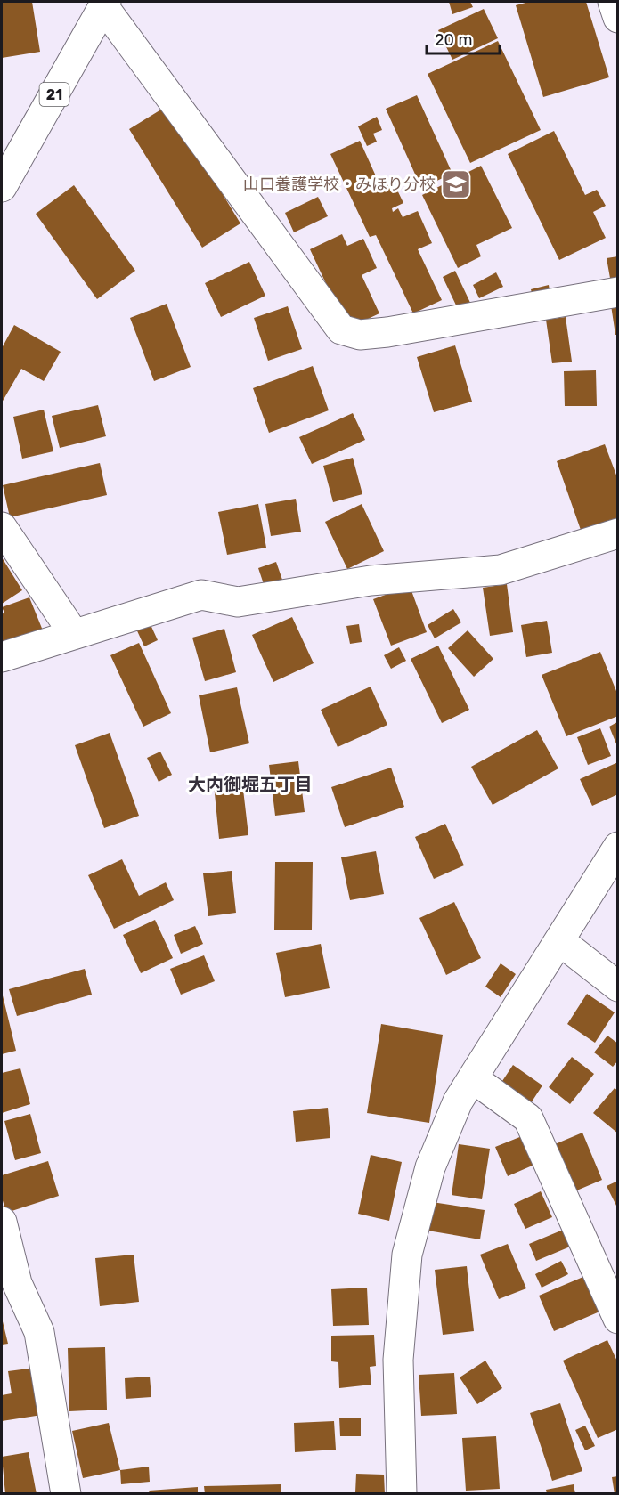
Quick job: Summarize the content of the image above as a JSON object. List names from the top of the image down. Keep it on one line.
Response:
{"streets":{"street":["21"]},"districts":["大内御堀五丁目"],"places":{"school or university":["山口養護学校・みほり分校"]},"scale_bar":"20 m"}
